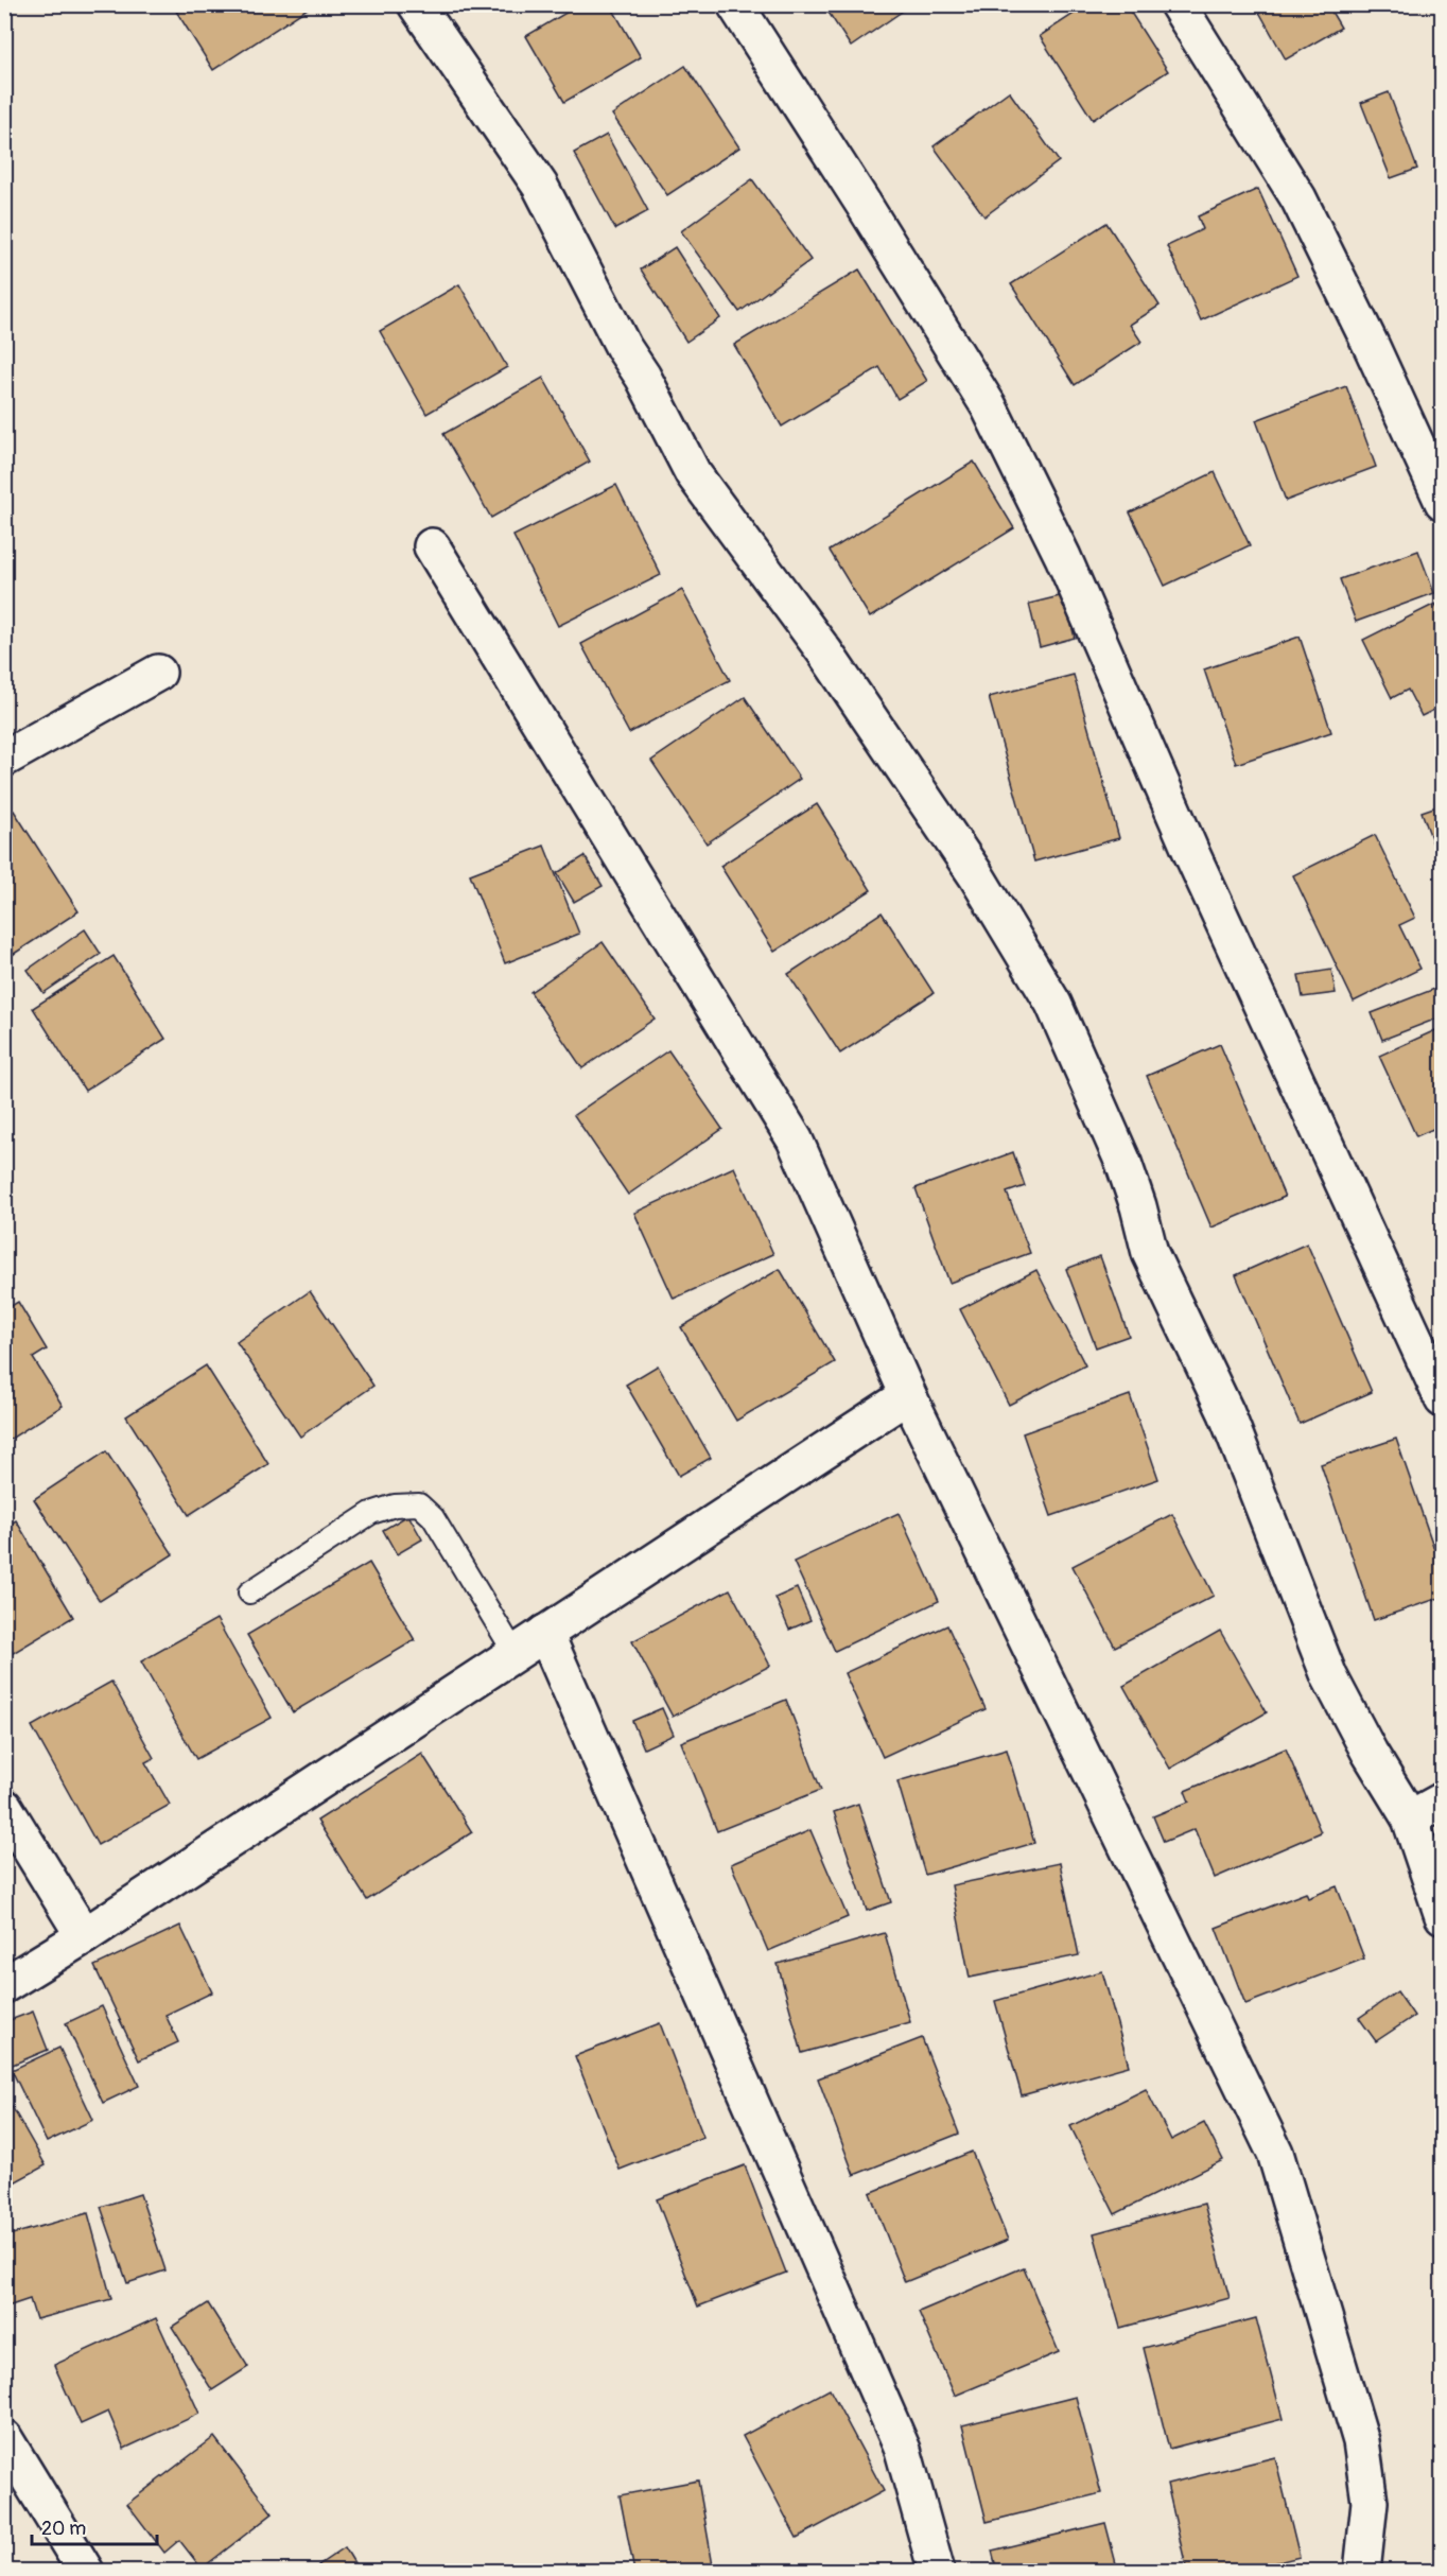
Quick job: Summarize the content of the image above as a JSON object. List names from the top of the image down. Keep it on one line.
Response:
{"scale_bar":"20 m"}
